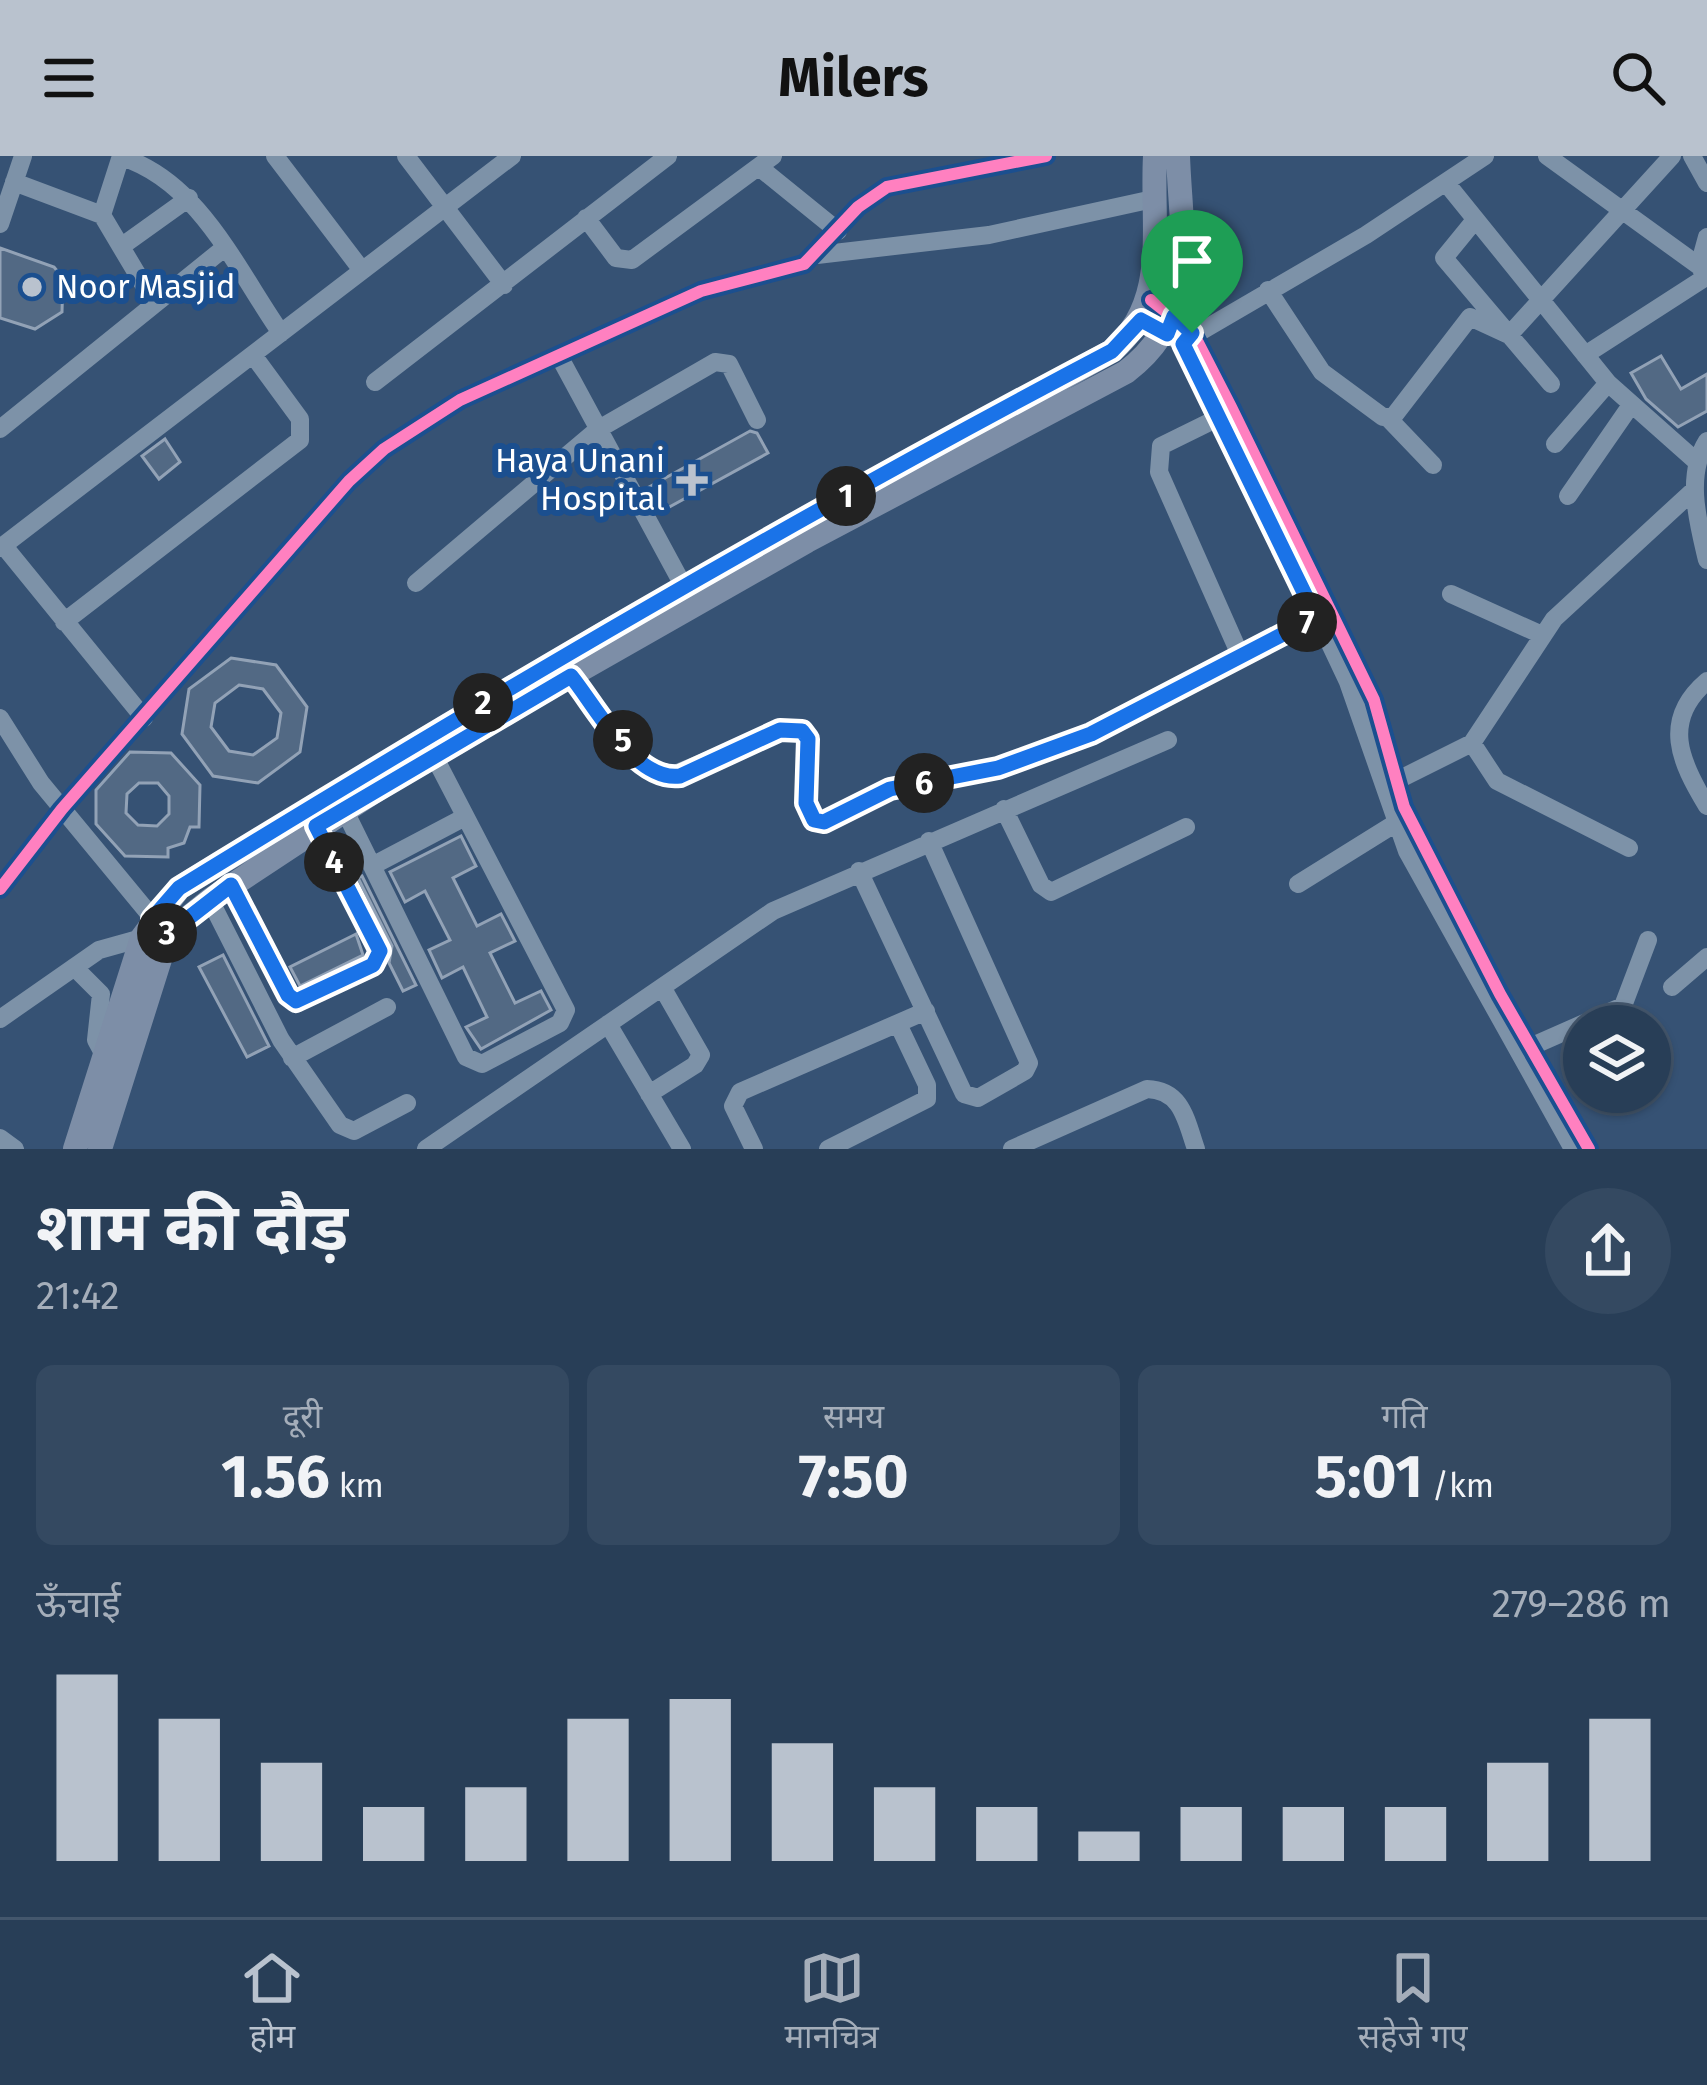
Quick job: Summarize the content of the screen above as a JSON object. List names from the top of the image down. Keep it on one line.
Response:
{"places":{"other":["Noor Masjid"],"health":["Haya Unani Hospital"]},"page":{"header":"Milers","pins":["1","7","2","5","6","4","3"],"heading":["शाम की दौड़","21:42"],"stats":[["दूरी","1.56 km"],["समय","7:50"],["गति","5:01 /km"]],"chart":["ऊँचाई","279–286 m"],"tabs":["होम","मानचित्र","सहेजे गए"]}}
